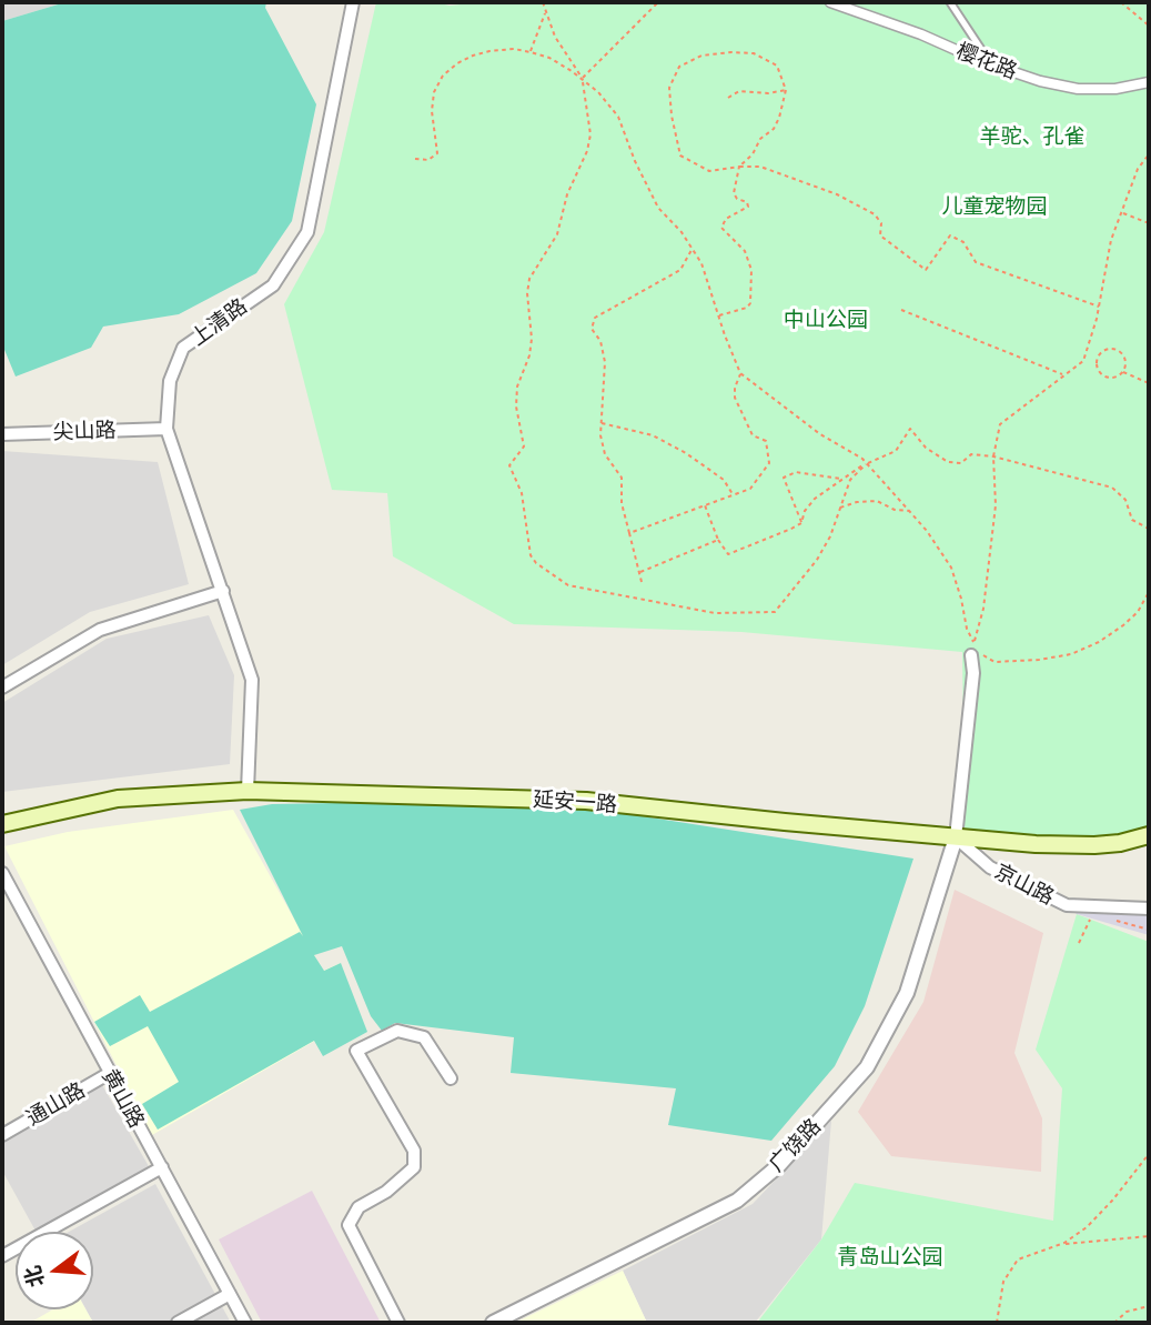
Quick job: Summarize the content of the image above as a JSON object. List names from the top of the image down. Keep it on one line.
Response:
{"streets":{"main road":["延安一路"],"street":["樱花路","上清路","尖山路","京山路","黄山路","通山路","广饶路"]},"crossings":[["上清路","尖山路"],["上清路","延安一路"],["延安一路","京山路"],["延安一路","广饶路"],["京山路","广饶路"],["黄山路","通山路"]],"parks":["羊驼、孔雀","儿童宠物园","中山公园","青岛山公园"],"north":"left"}
